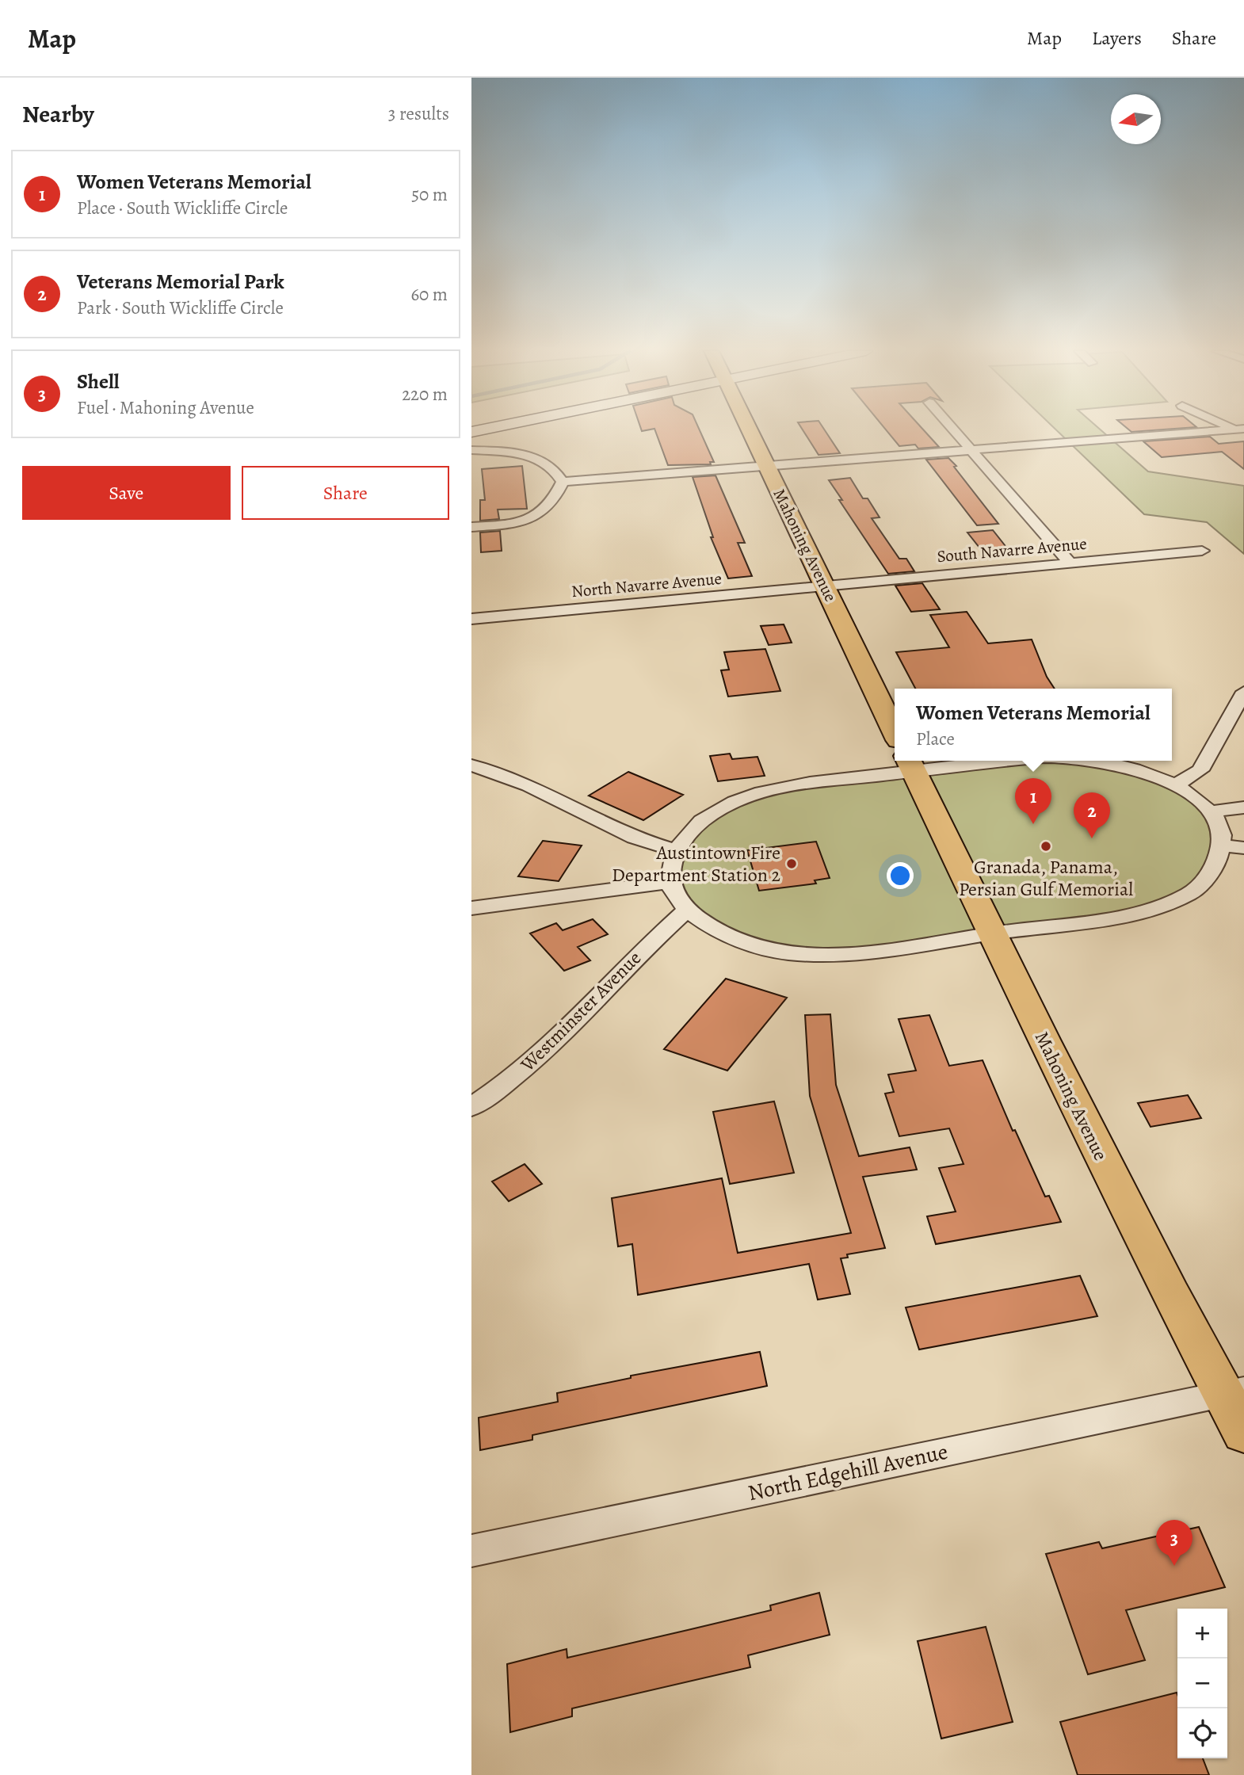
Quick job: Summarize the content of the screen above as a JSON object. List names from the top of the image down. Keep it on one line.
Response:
{"streets":{"main road":["Mahoning Avenue"],"street":["South Navarre Avenue","North Navarre Avenue","Westminster Avenue","North Edgehill Avenue"]},"crossings":[["Mahoning Avenue","South Navarre Avenue"],["Mahoning Avenue","North Navarre Avenue"],["Mahoning Avenue","North Edgehill Avenue"],["South Navarre Avenue","North Navarre Avenue"]],"places":["Granada, Panama, Persian Gulf Memorial","Austintown Fire Department Station 2"],"north":"left","page":{"header":"Map","nav":["Map","Layers","Share"],"heading":["Nearby","3 results"],"list":[{"mark":"1","name":"Women Veterans Memorial","note":"Place · South Wickliffe Circle","value":"50 m"},{"mark":"2","name":"Veterans Memorial Park","note":"Park · South Wickliffe Circle","value":"60 m"},{"mark":"3","name":"Shell","note":"Fuel · Mahoning Avenue","value":"220 m"}],"buttons":["Save","Share"],"popup":["Women Veterans Memorial","Place"],"pins":["1","2","3"],"map_buttons":["+","−"]}}
